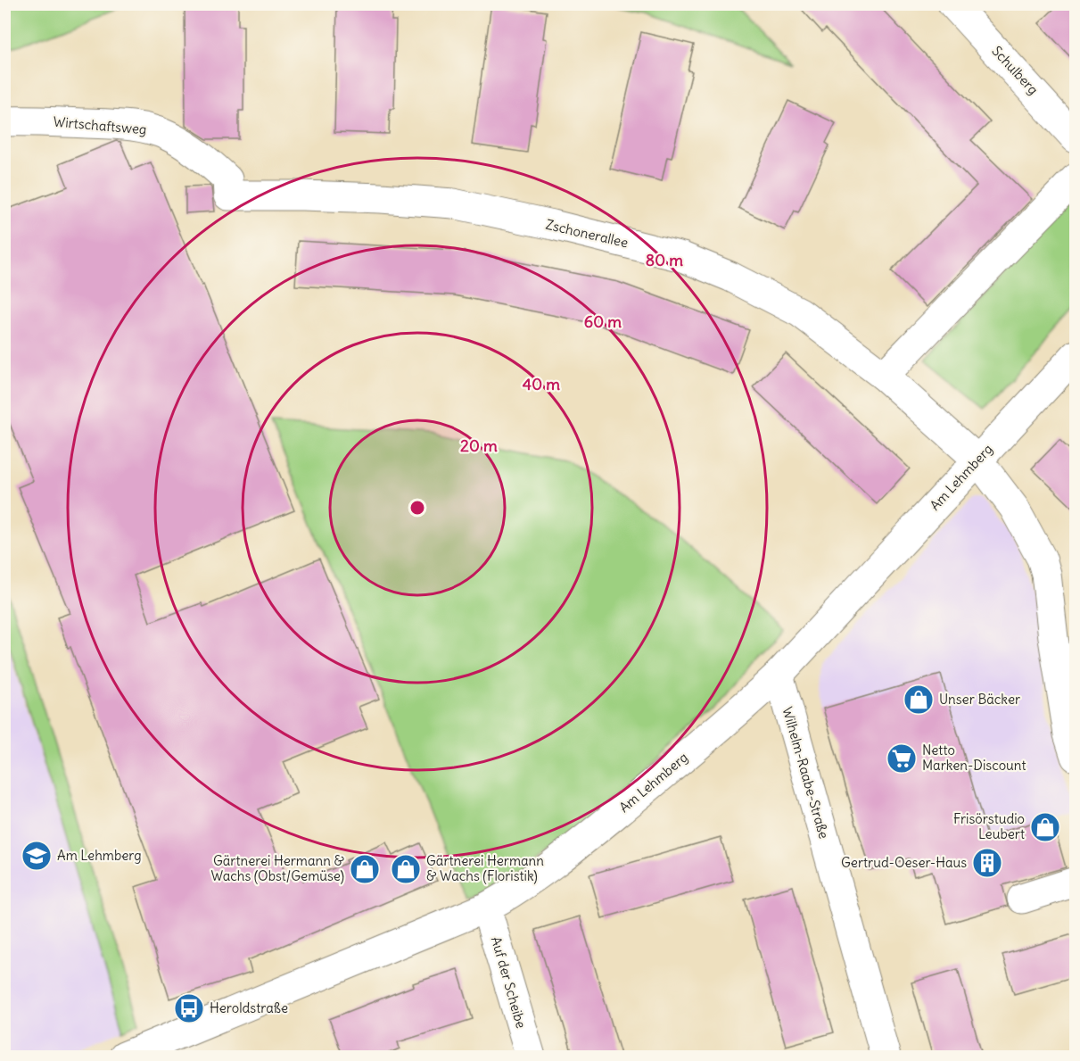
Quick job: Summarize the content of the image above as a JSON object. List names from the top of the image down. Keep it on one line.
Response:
{"streets":{"street":["Schulberg","Wirtschaftsweg","Zschonerallee","Am Lehmberg","Wilhelm-Raabe-Straße","Auf der Scheibe"]},"crossings":[["Wirtschaftsweg","Zschonerallee"],["Zschonerallee","Am Lehmberg"],["Am Lehmberg","Wilhelm-Raabe-Straße"],["Am Lehmberg","Auf der Scheibe"]],"places":{"shop":["Unser Bäcker","Frisörstudio Leubert","Gärtnerei Hermann & Wachs (Obst/Gemüse)","Gärtnerei Hermann & Wachs (Floristik)"],"supermarket":["Netto Marken-Discount"],"school or university":["Am Lehmberg"],"building":["Gertrud-Oeser-Haus"],"bus stop":["Heroldstraße"]},"rings":["80 m","60 m","40 m","20 m"]}
